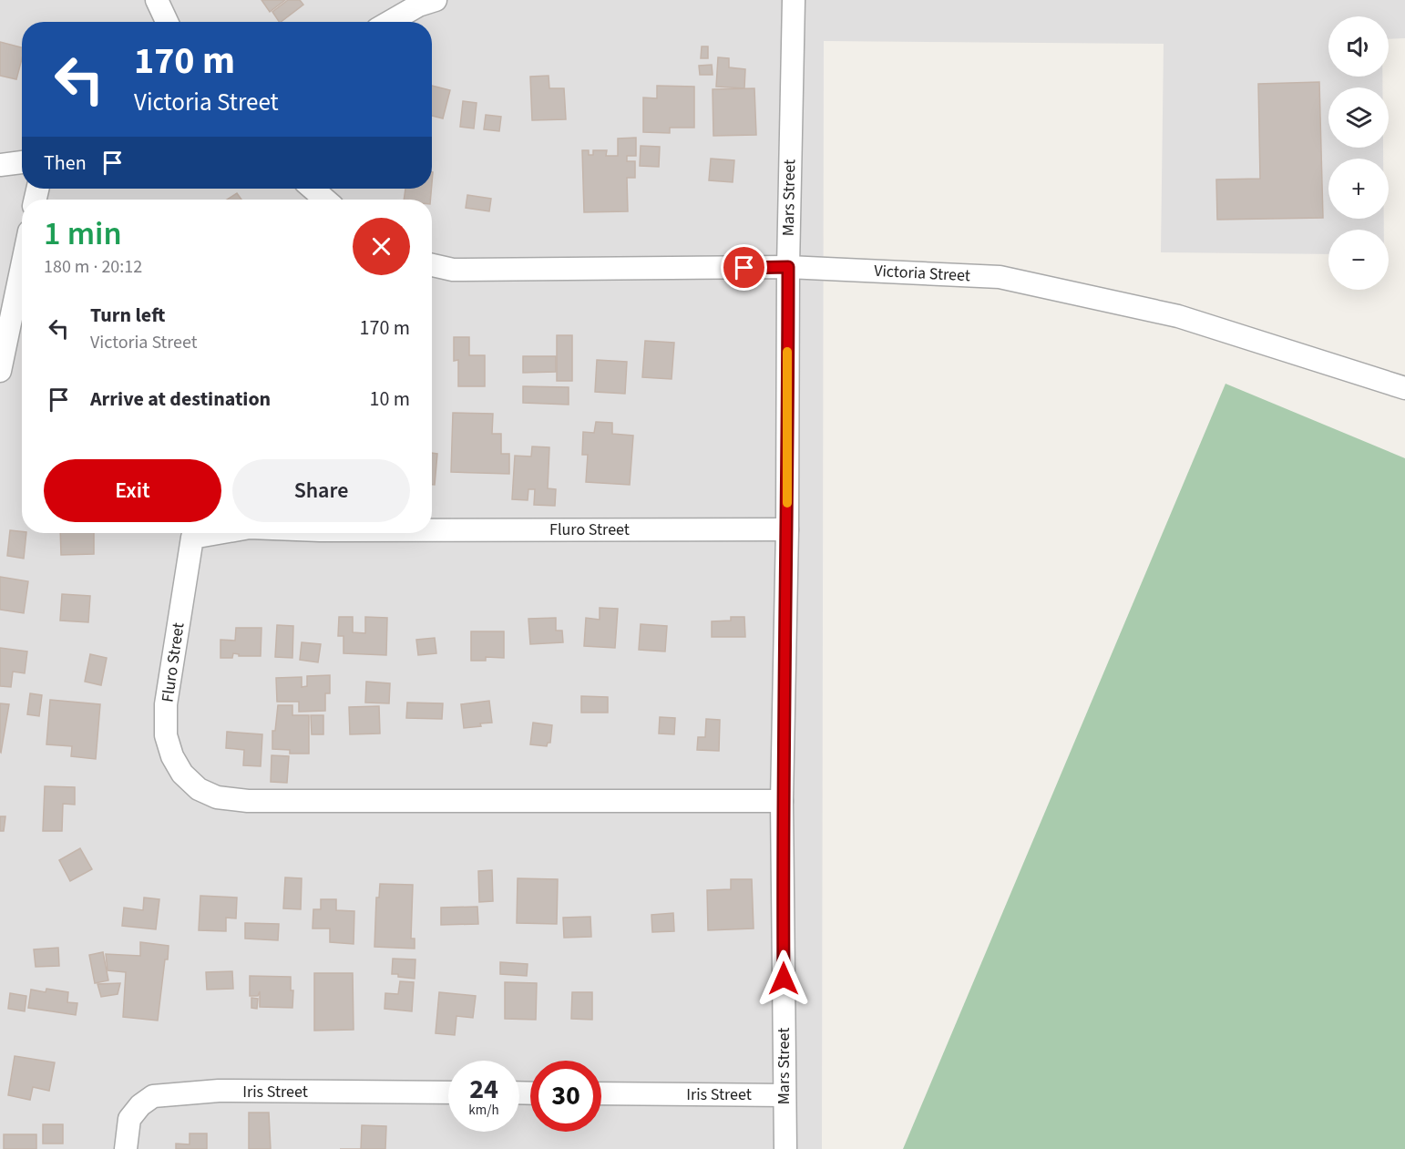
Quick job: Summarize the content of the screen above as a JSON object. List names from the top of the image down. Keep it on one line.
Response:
{"streets":{"street":["Mars Street","Victoria Street","Fluro Street","Iris Street"]},"crossings":[["Mars Street","Victoria Street"],["Mars Street","Fluro Street"],["Mars Street","Iris Street"]],"page":{"map_buttons":["+","−"],"turn":["170 m","Victoria Street"],"then":"Then","heading":["1 min","180 m · 20:12"],"list":[{"name":"Turn left","note":"Victoria Street","value":"170 m"},{"name":"Arrive at destination","value":"10 m"}],"buttons":["Exit","Share"],"speed":"24 km/h","limit":"30"}}
